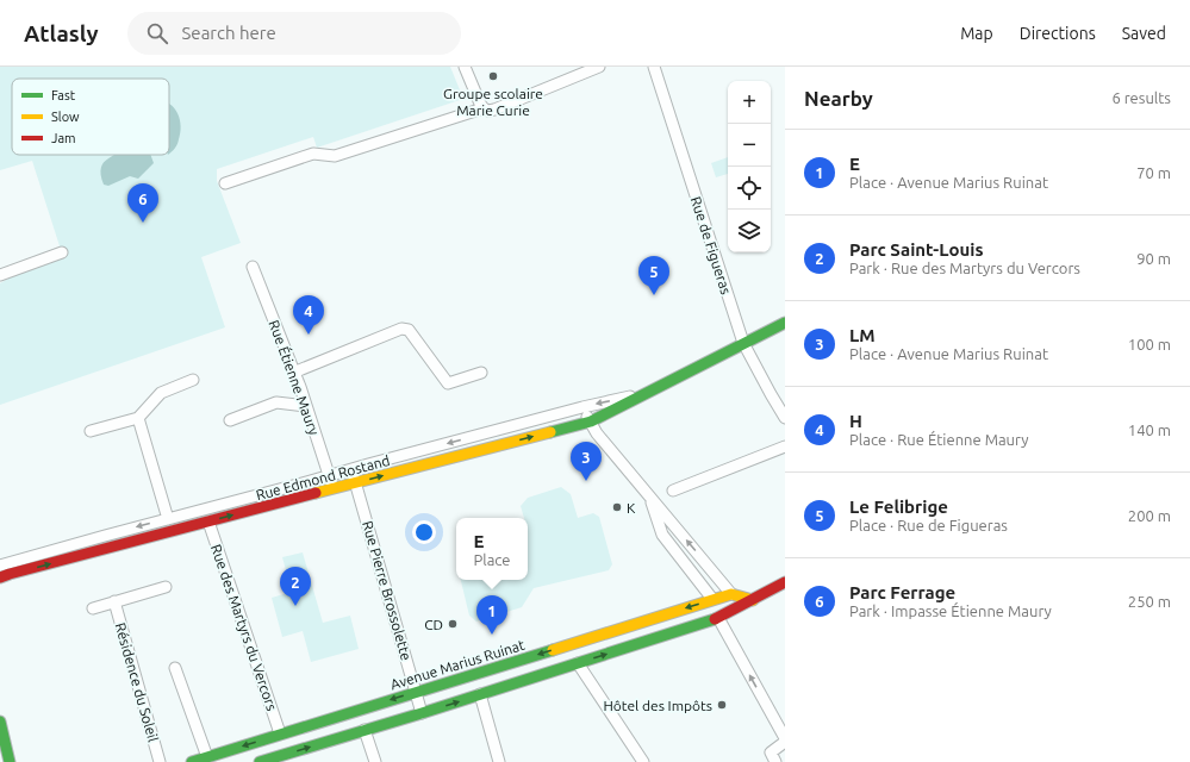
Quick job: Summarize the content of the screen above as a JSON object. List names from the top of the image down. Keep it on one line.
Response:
{"streets":{"street":["Rue de Figueras","Rue Étienne Maury","Rue Edmond Rostand","Rue Pierre Brossolette","Rue des Martyrs du Vercors","Avenue Marius Ruinat","Résidence du Soleil"]},"crossings":[["Rue de Figueras","Rue Edmond Rostand"],["Rue Étienne Maury","Rue Edmond Rostand"],["Rue Edmond Rostand","Rue Pierre Brossolette"],["Rue Edmond Rostand","Rue des Martyrs du Vercors"],["Rue Pierre Brossolette","Avenue Marius Ruinat"],["Rue des Martyrs du Vercors","Avenue Marius Ruinat"]],"places":["Groupe scolaire Marie Curie","K","CD","Hôtel des Impôts"],"legend":["Fast","Slow","Jam"],"page":{"header":"Atlasly","search":"Search here","nav":["Map","Directions","Saved"],"heading":["Nearby","6 results"],"map_buttons":["+","−"],"list":[{"mark":"1","name":"E","note":"Place · Avenue Marius Ruinat","value":"70 m"},{"mark":"2","name":"Parc Saint-Louis","note":"Park · Rue des Martyrs du Vercors","value":"90 m"},{"mark":"3","name":"LM","note":"Place · Avenue Marius Ruinat","value":"100 m"},{"mark":"4","name":"H","note":"Place · Rue Étienne Maury","value":"140 m"},{"mark":"5","name":"Le Felibrige","note":"Place · Rue de Figueras","value":"200 m"},{"mark":"6","name":"Parc Ferrage","note":"Park · Impasse Étienne Maury","value":"250 m"}],"pins":["6","5","4","3","2","1"],"popup":["E","Place"]}}
